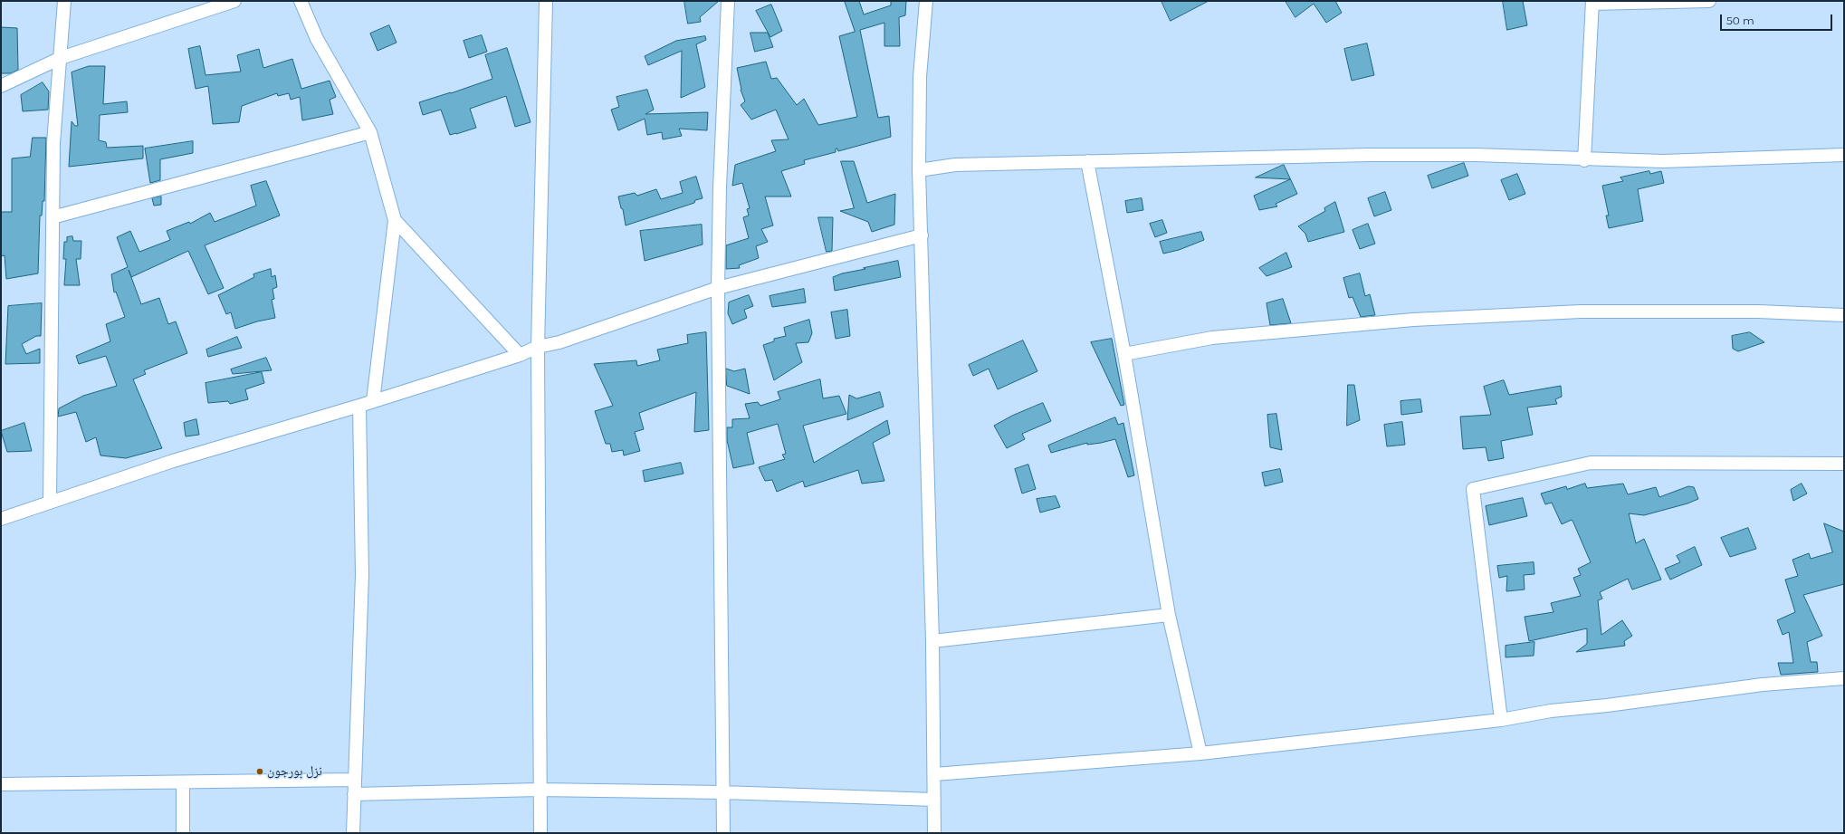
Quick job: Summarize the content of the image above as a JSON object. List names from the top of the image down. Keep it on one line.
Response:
{"places":["نزل بورجون"],"scale_bar":"50 m"}
